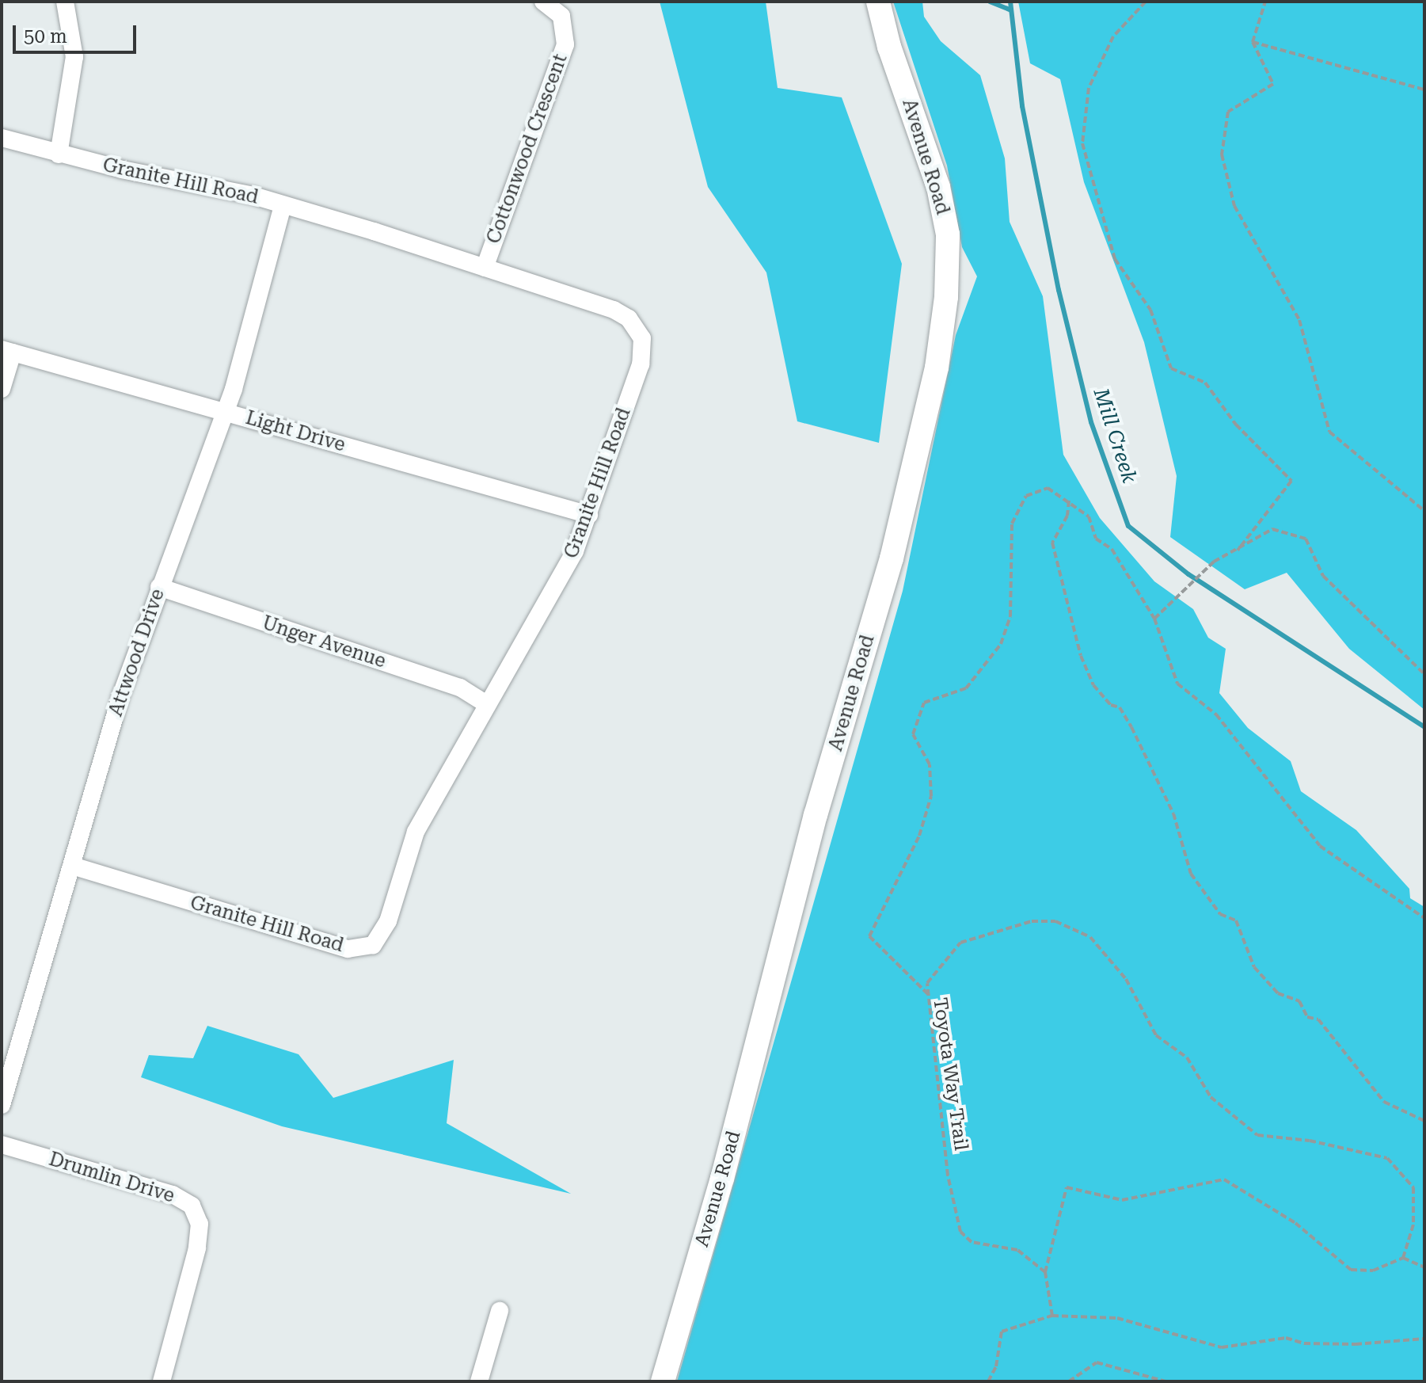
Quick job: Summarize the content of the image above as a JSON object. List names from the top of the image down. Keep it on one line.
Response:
{"streets":{"street":["Cottonwood Crescent","Avenue Road","Granite Hill Road","Light Drive","Unger Avenue","Attwood Drive","Drumlin Drive"],"path":["Toyota Way Trail"]},"crossings":[["Cottonwood Crescent","Granite Hill Road"],["Granite Hill Road","Light Drive"],["Granite Hill Road","Unger Avenue"],["Granite Hill Road","Attwood Drive"],["Light Drive","Attwood Drive"],["Unger Avenue","Attwood Drive"]],"water":["Mill Creek"],"scale_bar":"50 m"}
